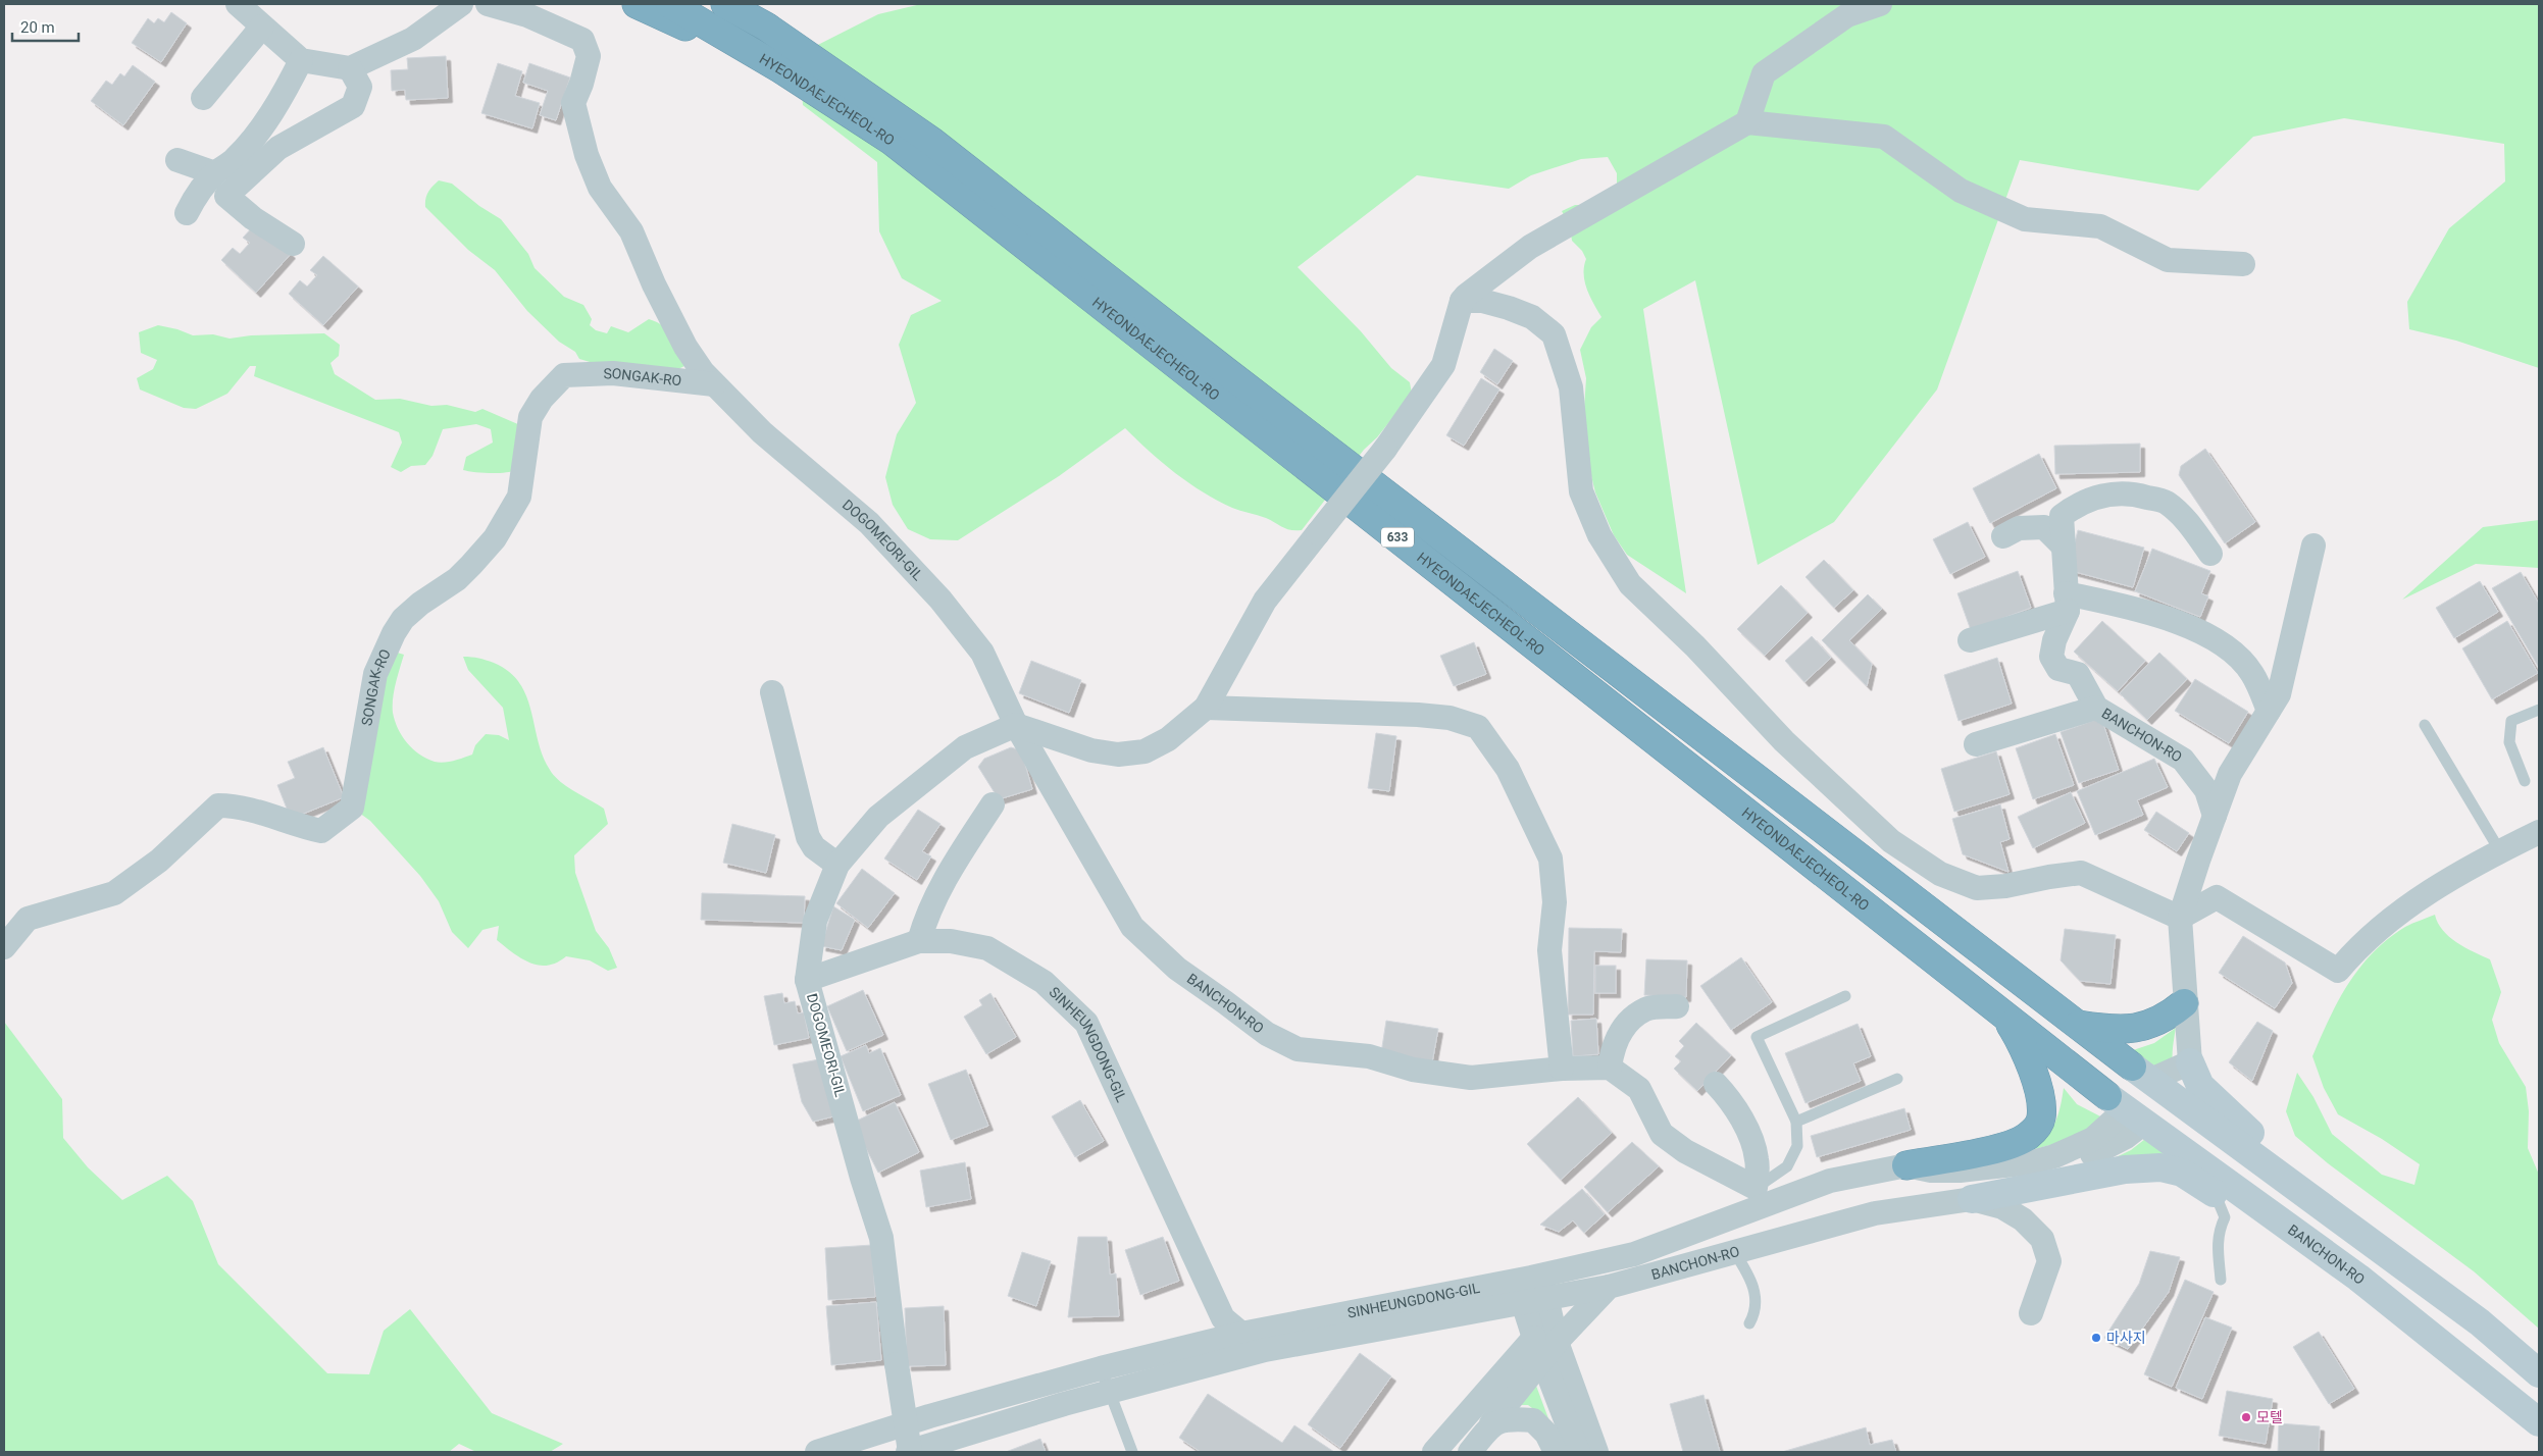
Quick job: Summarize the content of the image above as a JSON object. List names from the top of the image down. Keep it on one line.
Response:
{"streets":{"highway":["HYEONDAEJECHEOL-RO","633"],"main road":["BANCHON-RO"],"street":["SONGAK-RO","DOGOMEORI-GIL","SINHEUNGDONG-GIL"]},"crossings":[["HYEONDAEJECHEOL-RO","633"],["HYEONDAEJECHEOL-RO","BANCHON-RO"],["SONGAK-RO","DOGOMEORI-GIL"],["DOGOMEORI-GIL","BANCHON-RO"],["DOGOMEORI-GIL","SINHEUNGDONG-GIL"],["BANCHON-RO","SINHEUNGDONG-GIL"]],"places":["마사지","모텔"],"scale_bar":"20 m"}
